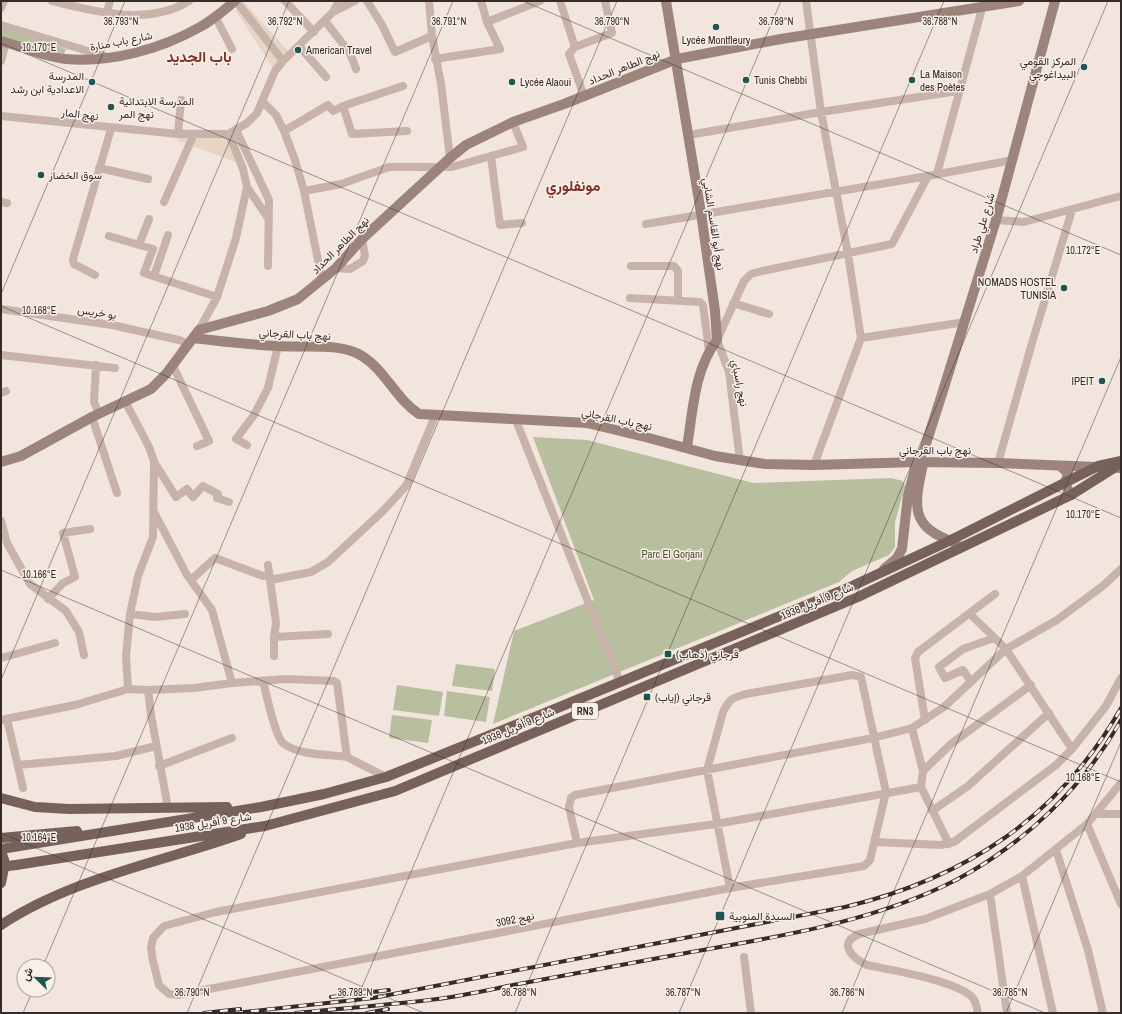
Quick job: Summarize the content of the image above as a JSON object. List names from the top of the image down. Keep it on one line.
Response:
{"streets":{"main road":["شارع 9 أفريل 1938","RN3"],"street":["شارع باب منارة","نهج الطاهر الحداد","نهج المار","شارع علي طراد","نهج أبو القاسم الشابي","بو خريس","نهج باب القرجاني","نهج راسباي","نهج 3092"]},"crossings":[["نهج الطاهر الحداد","نهج أبو القاسم الشابي"],["نهج الطاهر الحداد","بو خريس"],["نهج الطاهر الحداد","نهج باب القرجاني"],["شارع علي طراد","نهج باب القرجاني"],["شارع علي طراد","شارع 9 أفريل 1938"],["نهج أبو القاسم الشابي","نهج راسباي"],["بو خريس","نهج باب القرجاني"],["نهج باب القرجاني","نهج راسباي"],["نهج باب القرجاني","شارع 9 أفريل 1938"]],"districts":["باب الجديد","مونفلوري"],"parks":["Parc El Gorjani"],"places":{"other":["Lycée Montfleury","American Travel","المركز القومي البيداغوجي","Tunis Chebbi","La Maison des Poètes","المدرسة الاعدادية ابن رشد","Lycée Alaoui","المدرسة الابتدائية نهج المر","سوق الخضار","NOMADS HOSTEL TUNISIA","IPEIT"],"transit":["قرجاني (ذهاب)","قرجاني (إياب)","السيدة المنوبية"]},"north":"top left","coordinates":["36.793°N","36.792°N","36.791°N","36.790°N","36.789°N","36.788°N","10.170°E","10.172°E","10.168°E","10.166°E","10.164°E","36.787°N","36.786°N","36.785°N"]}
